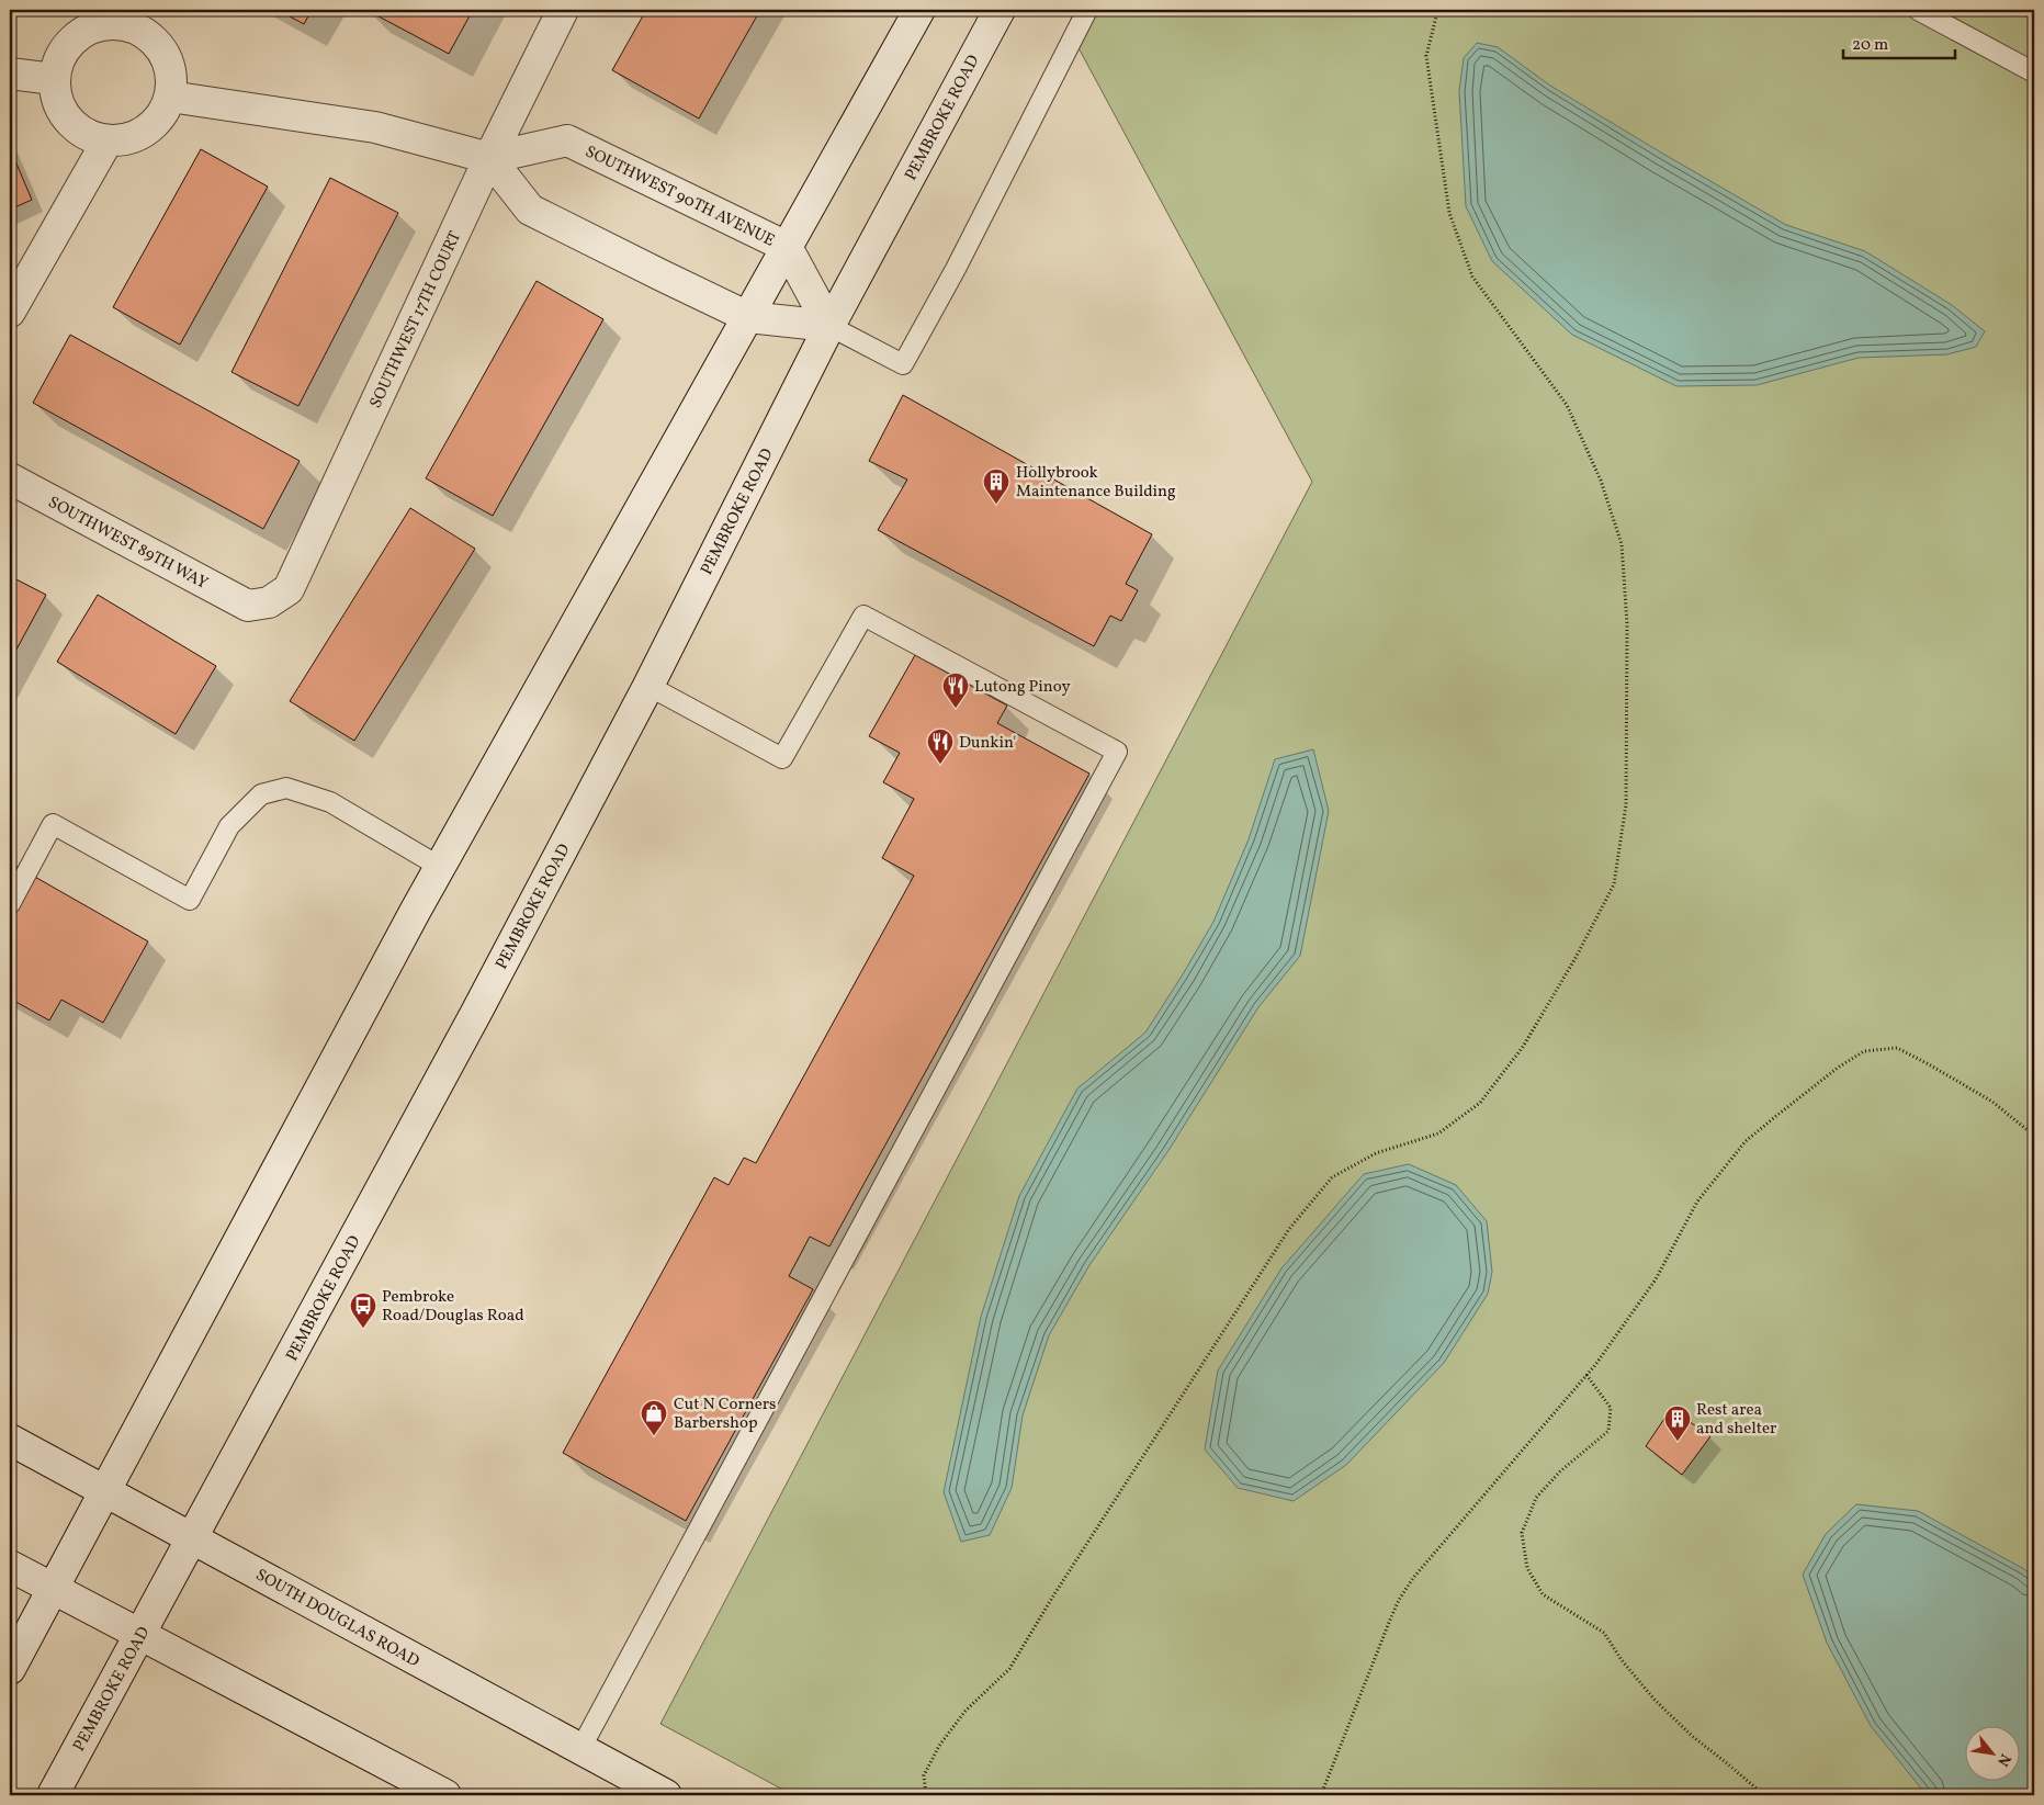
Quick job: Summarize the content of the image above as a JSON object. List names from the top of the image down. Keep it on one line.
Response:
{"streets":{"main road":["PEMBROKE ROAD","SOUTHWEST 90TH AVENUE","SOUTHWEST 17TH COURT","SOUTHWEST 89TH WAY","SOUTH DOUGLAS ROAD"]},"crossings":[["PEMBROKE ROAD","SOUTHWEST 90TH AVENUE"],["PEMBROKE ROAD","SOUTH DOUGLAS ROAD"],["SOUTHWEST 90TH AVENUE","SOUTHWEST 17TH COURT"],["SOUTHWEST 17TH COURT","SOUTHWEST 89TH WAY"]],"places":{"building":["Hollybrook Maintenance Building","Rest area and shelter"],"restaurant":["Lutong Pinoy","Dunkin'"],"bus stop":["Pembroke Road/Douglas Road"],"shop":["Cut N Corners Barbershop"]},"scale_bar":"20 m","north":"bottom right"}
